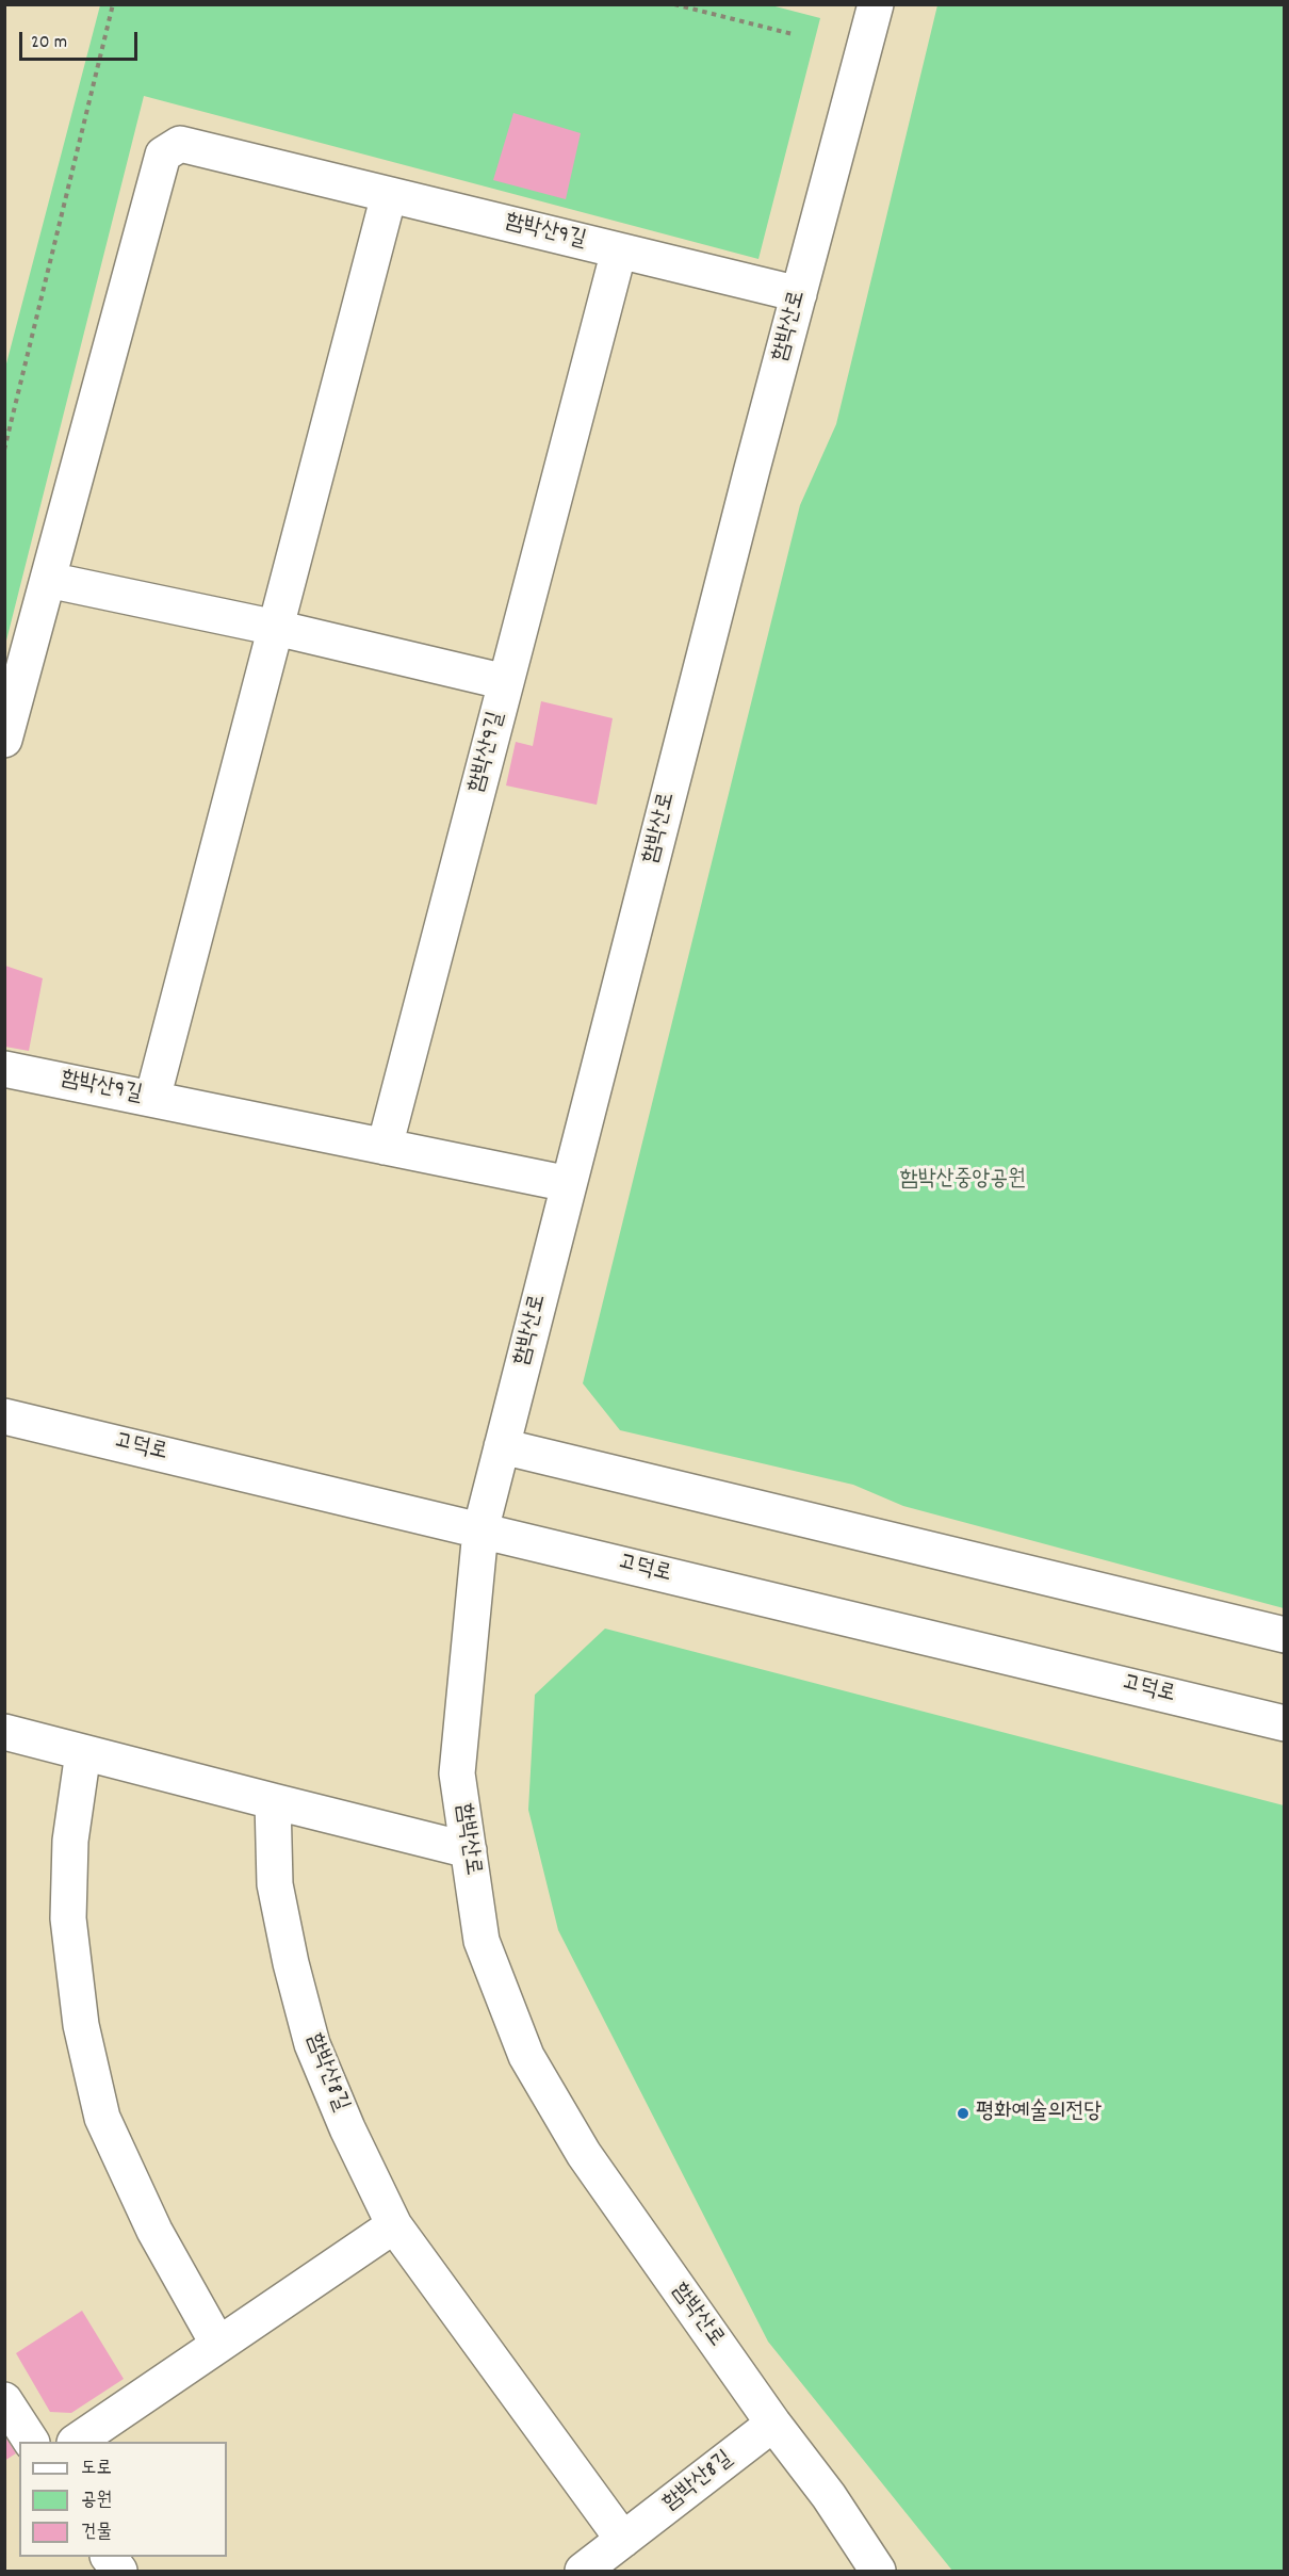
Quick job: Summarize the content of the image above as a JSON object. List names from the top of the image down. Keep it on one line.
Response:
{"streets":{"street":["함박산9길","함박산로","고덕로","함박산8길"]},"crossings":[["함박산9길","함박산로"],["함박산로","고덕로"],["함박산로","함박산8길"]],"parks":["함박산중앙공원"],"places":["평화예술의전당"],"legend":["도로","공원","건물"],"scale_bar":"20 m"}
